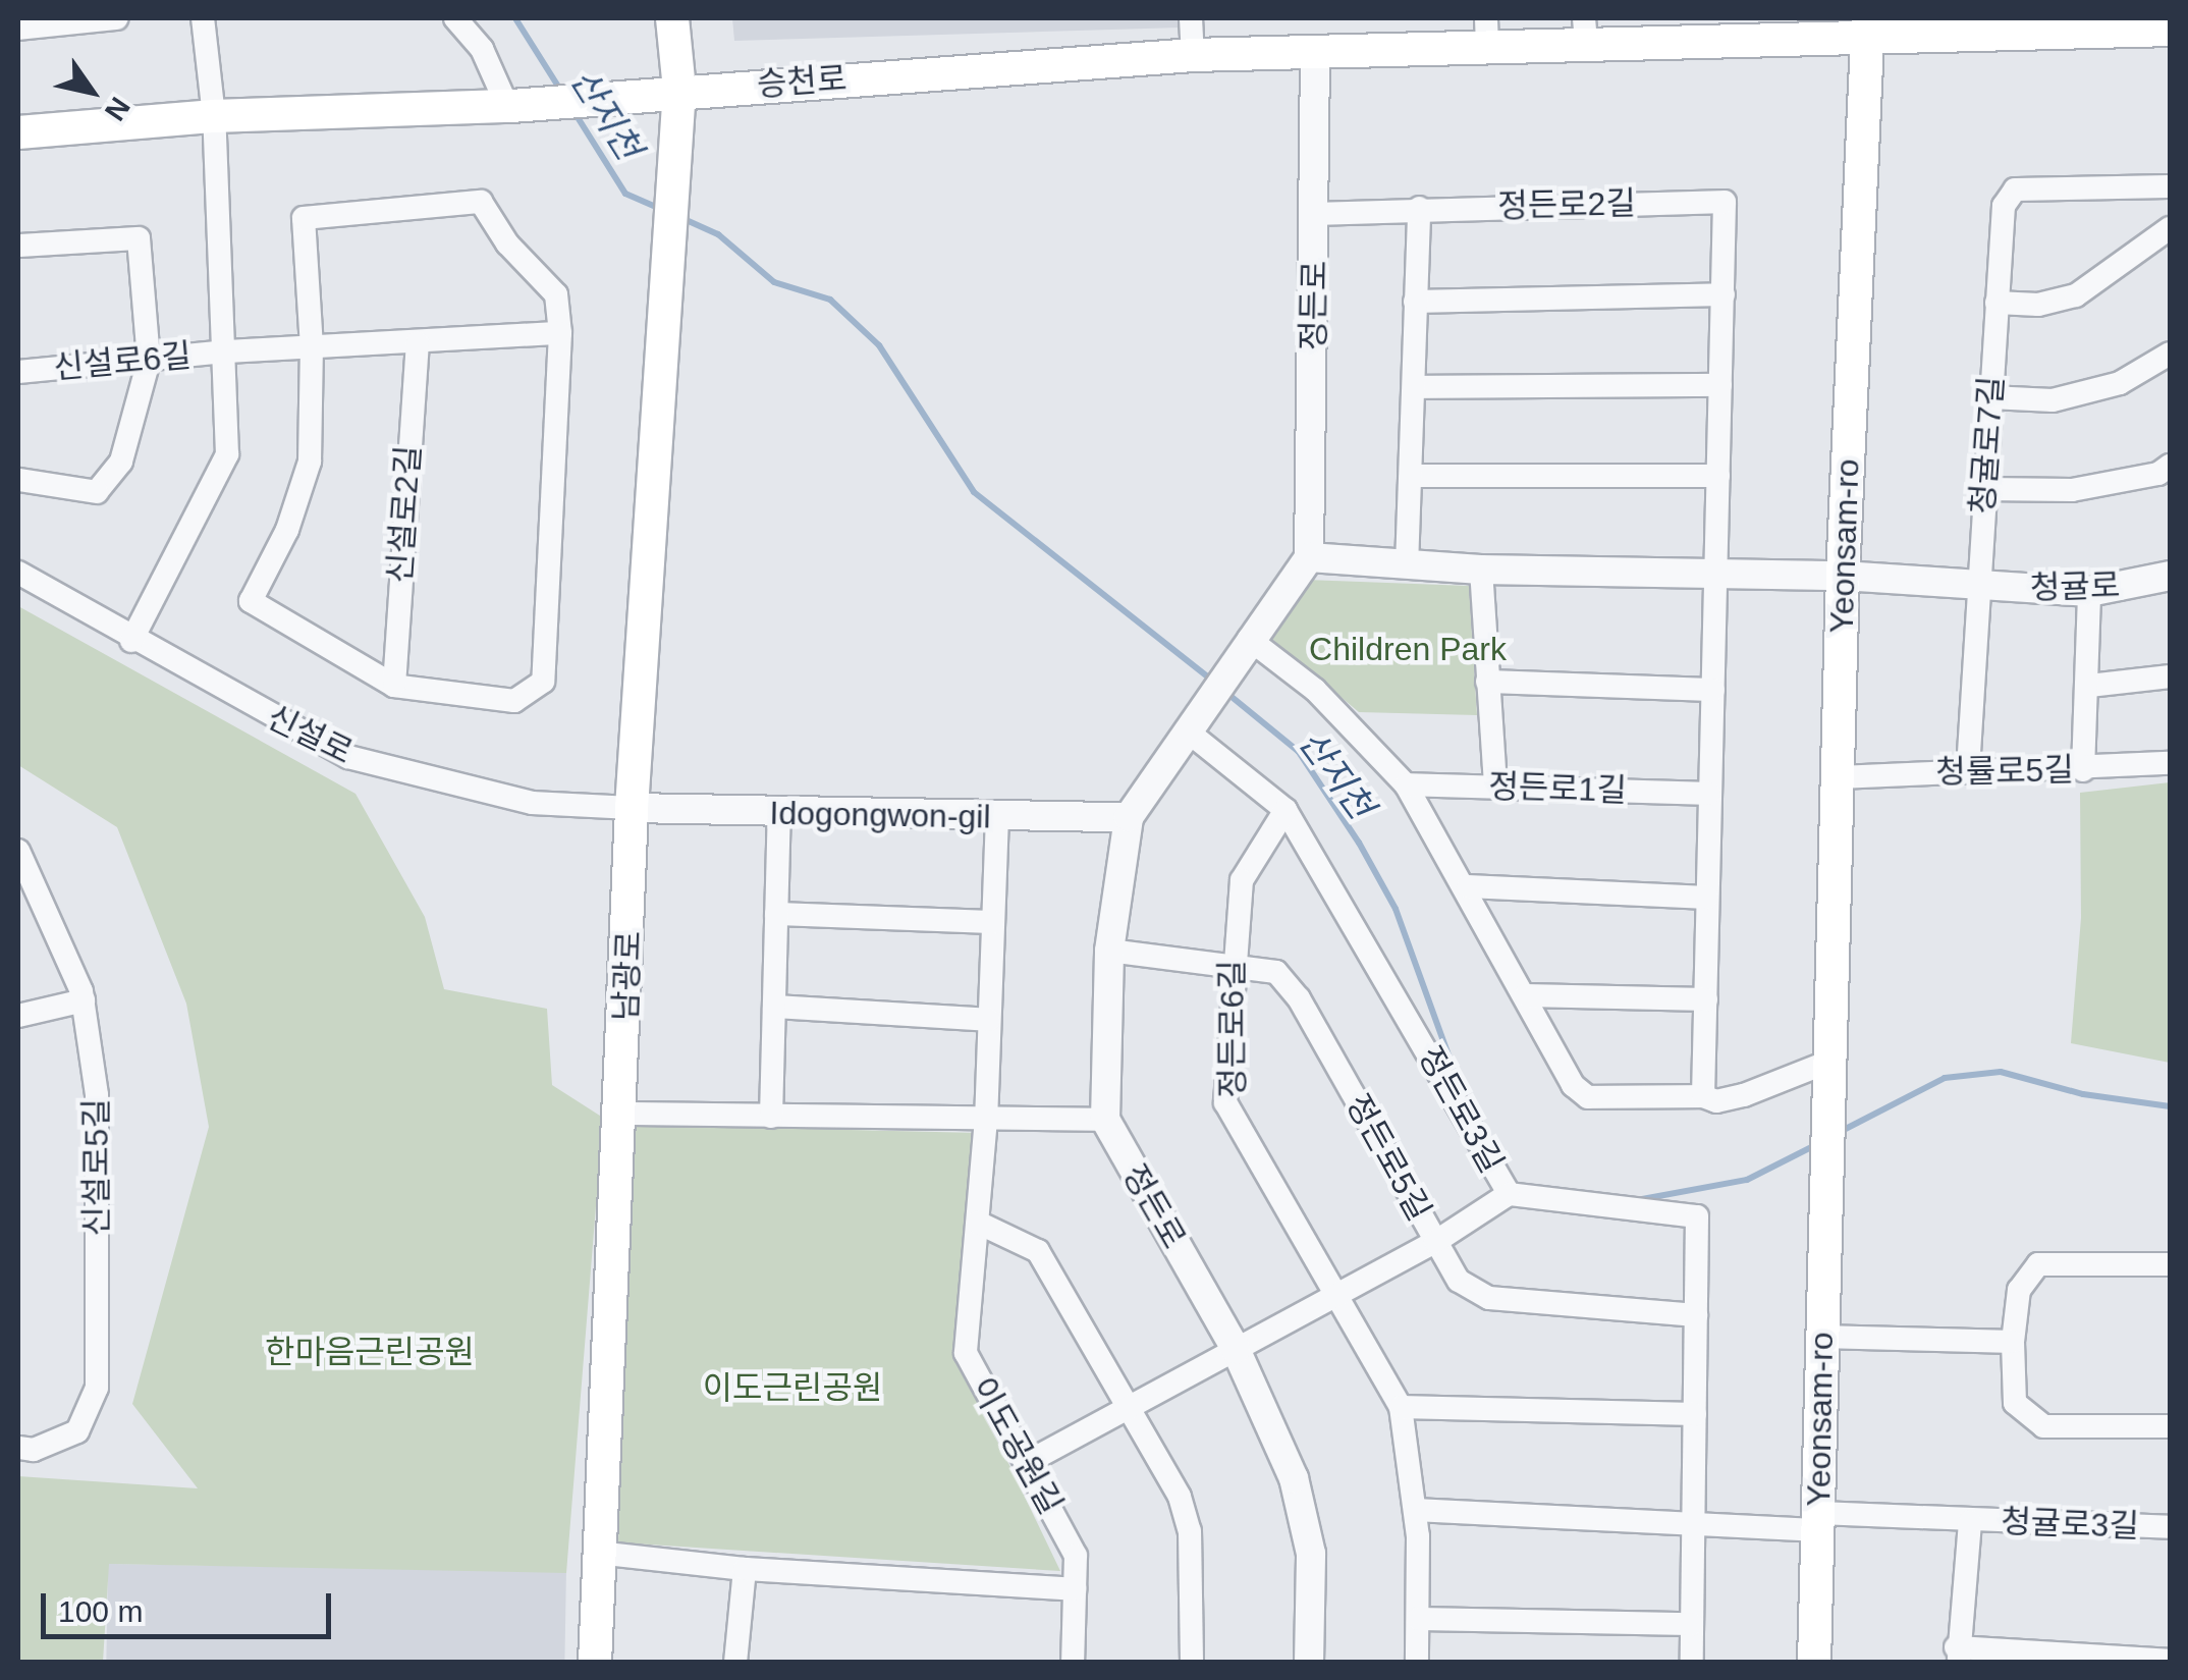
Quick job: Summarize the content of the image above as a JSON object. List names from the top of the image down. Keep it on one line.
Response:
{"streets":{"main road":["승천로","Yeonsam-ro","남광로"],"street":["정든로2길","정든로","신설로6길","청귤로7길","신설로2길","청귤로","신설로","청률로5길","정든로1길","Idogongwon-gil","정든로6길","정든로3길","정든로5길","신설로5길","이도공원길","청귤로3길"]},"crossings":[["승천로","정든로"],["승천로","Yeonsam-ro"],["승천로","남광로"],["정든로2길","정든로"],["청귤로7길","청귤로"],["Yeonsam-ro","청귤로"],["Yeonsam-ro","청률로5길"],["Yeonsam-ro","청귤로3길"],["신설로","Idogongwon-gil"],["신설로","남광로"],["Idogongwon-gil","남광로"],["Idogongwon-gil","이도공원길"],["정든로6길","정든로3길"],["정든로6길","정든로5길"],["정든로3길","정든로5길"]],"water":["산지천"],"parks":["Children Park","한마음근린공원","이도근린공원"],"scale_bar":"100 m","north":"bottom right"}
